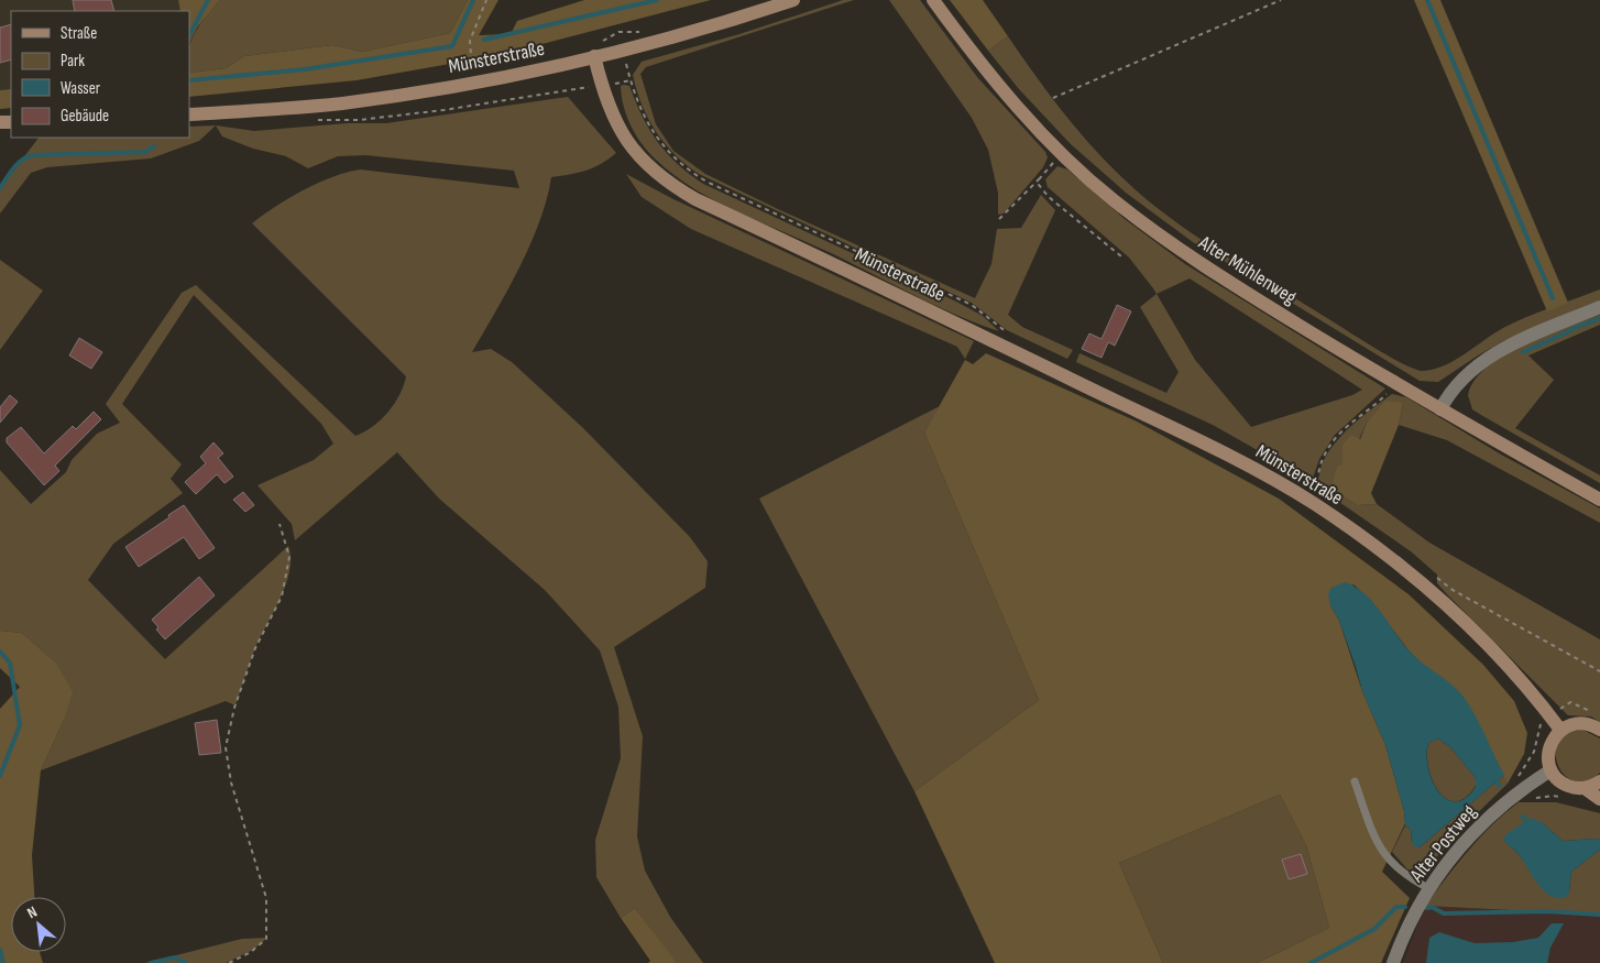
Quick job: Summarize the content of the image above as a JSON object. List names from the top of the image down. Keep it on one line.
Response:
{"streets":{"main road":["Münsterstraße","Alter Mühlenweg"],"street":["Alter Postweg"]},"legend":["Straße","Park","Wasser","Gebäude"],"north":"top left"}
